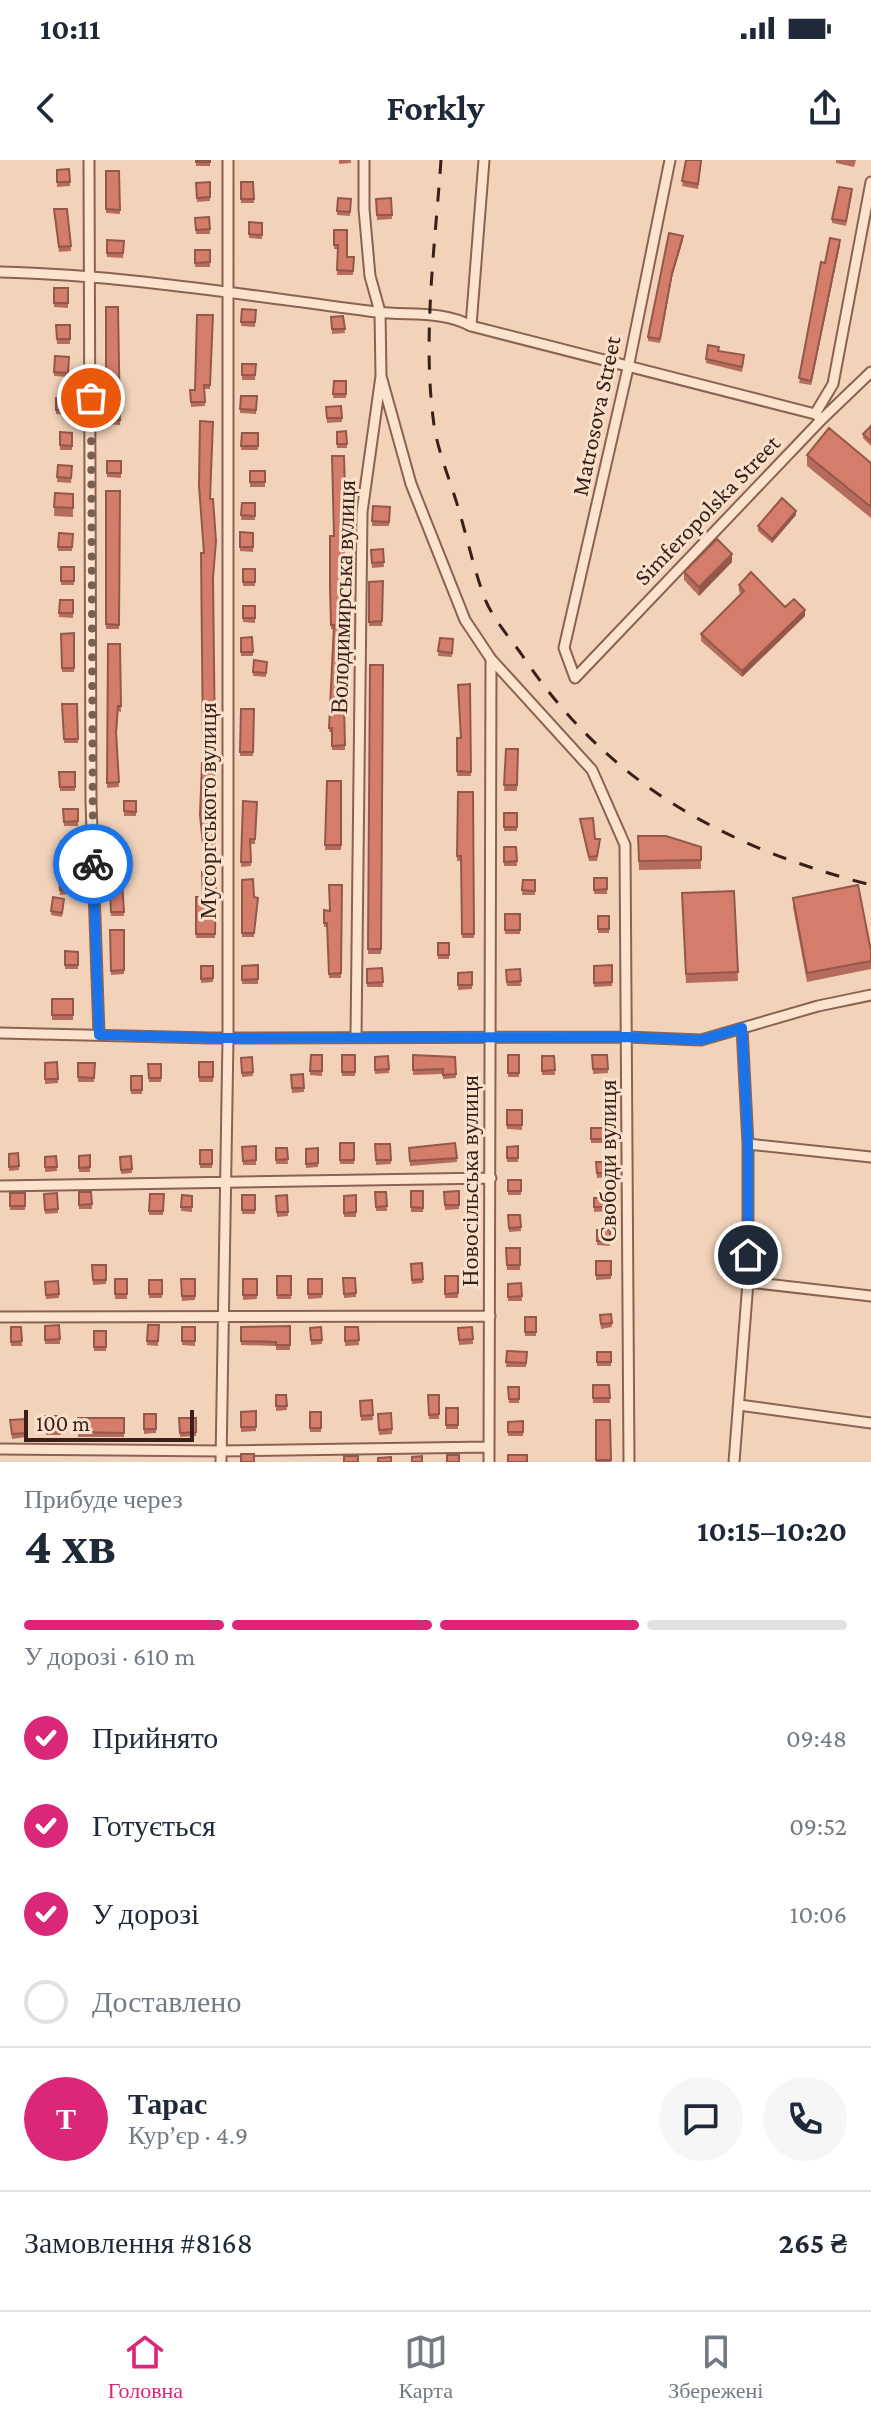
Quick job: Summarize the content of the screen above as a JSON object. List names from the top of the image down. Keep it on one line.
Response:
{"streets":{"street":["Matrosova Street","Simferopolska Street","Володимирська вулиця","Мусоргського вулиця","Свободи вулиця","Новосільська вулиця"]},"crossings":[["Matrosova Street","Simferopolska Street"],["Володимирська вулиця","Свободи вулиця"],["Свободи вулиця","Новосільська вулиця"]],"scale_bar":"100 m","page":{"status":"10:11","header":"Forkly","scale":"100 m","heading":["4 хв","Прибуде через","10:15–10:20"],"panel":["Тарас","Кур’єр · 4.9","Замовлення #8168","265 ₴"],"bar":"У дорозі · 610 m","list":[["Прийнято","09:48"],["Готується","09:52"],["У дорозі","10:06"],"Доставлено"],"round":"Т","tabs":["Головна","Карта","Збережені"]}}
